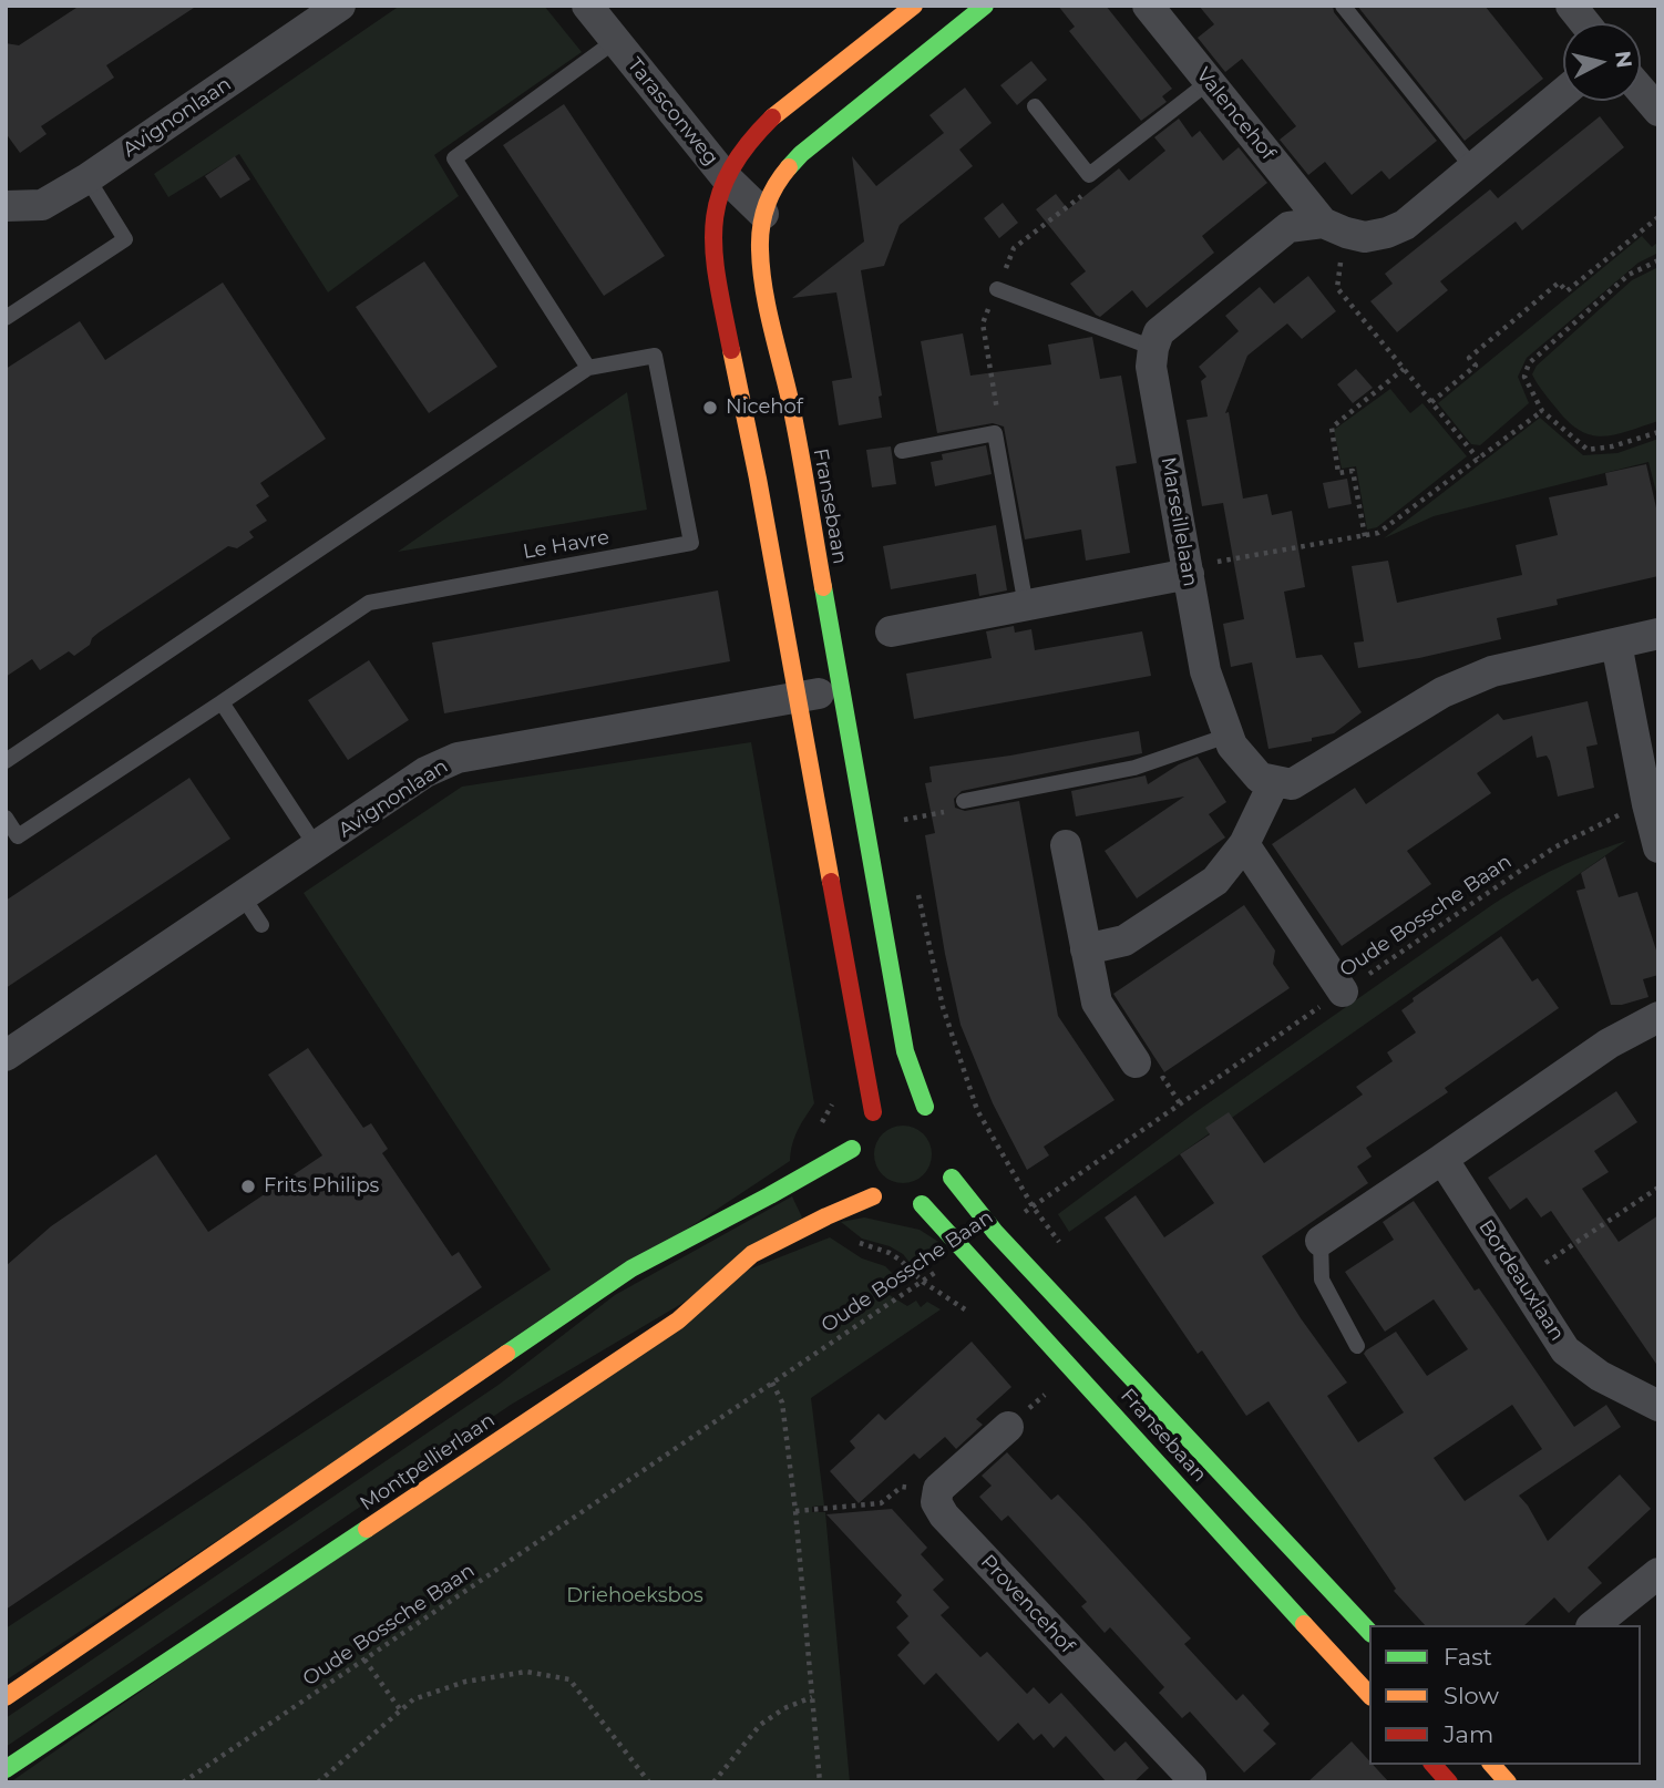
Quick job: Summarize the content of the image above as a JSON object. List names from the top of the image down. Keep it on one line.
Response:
{"streets":{"street":["Tarasconweg","Valencehof","Avignonlaan","Fransebaan","Marseillelaan","Bordeauxlaan","Montpellierlaan","Provencehof"],"lane":["Le Havre"],"path":["Oude Bossche Baan"]},"crossings":[["Tarasconweg","Fransebaan"],["Avignonlaan","Fransebaan"],["Fransebaan","Oude Bossche Baan"],["Fransebaan","Montpellierlaan"]],"parks":["Driehoeksbos"],"places":["Nicehof","Frits Philips"],"legend":["Fast","Slow","Jam"],"north":"right"}
